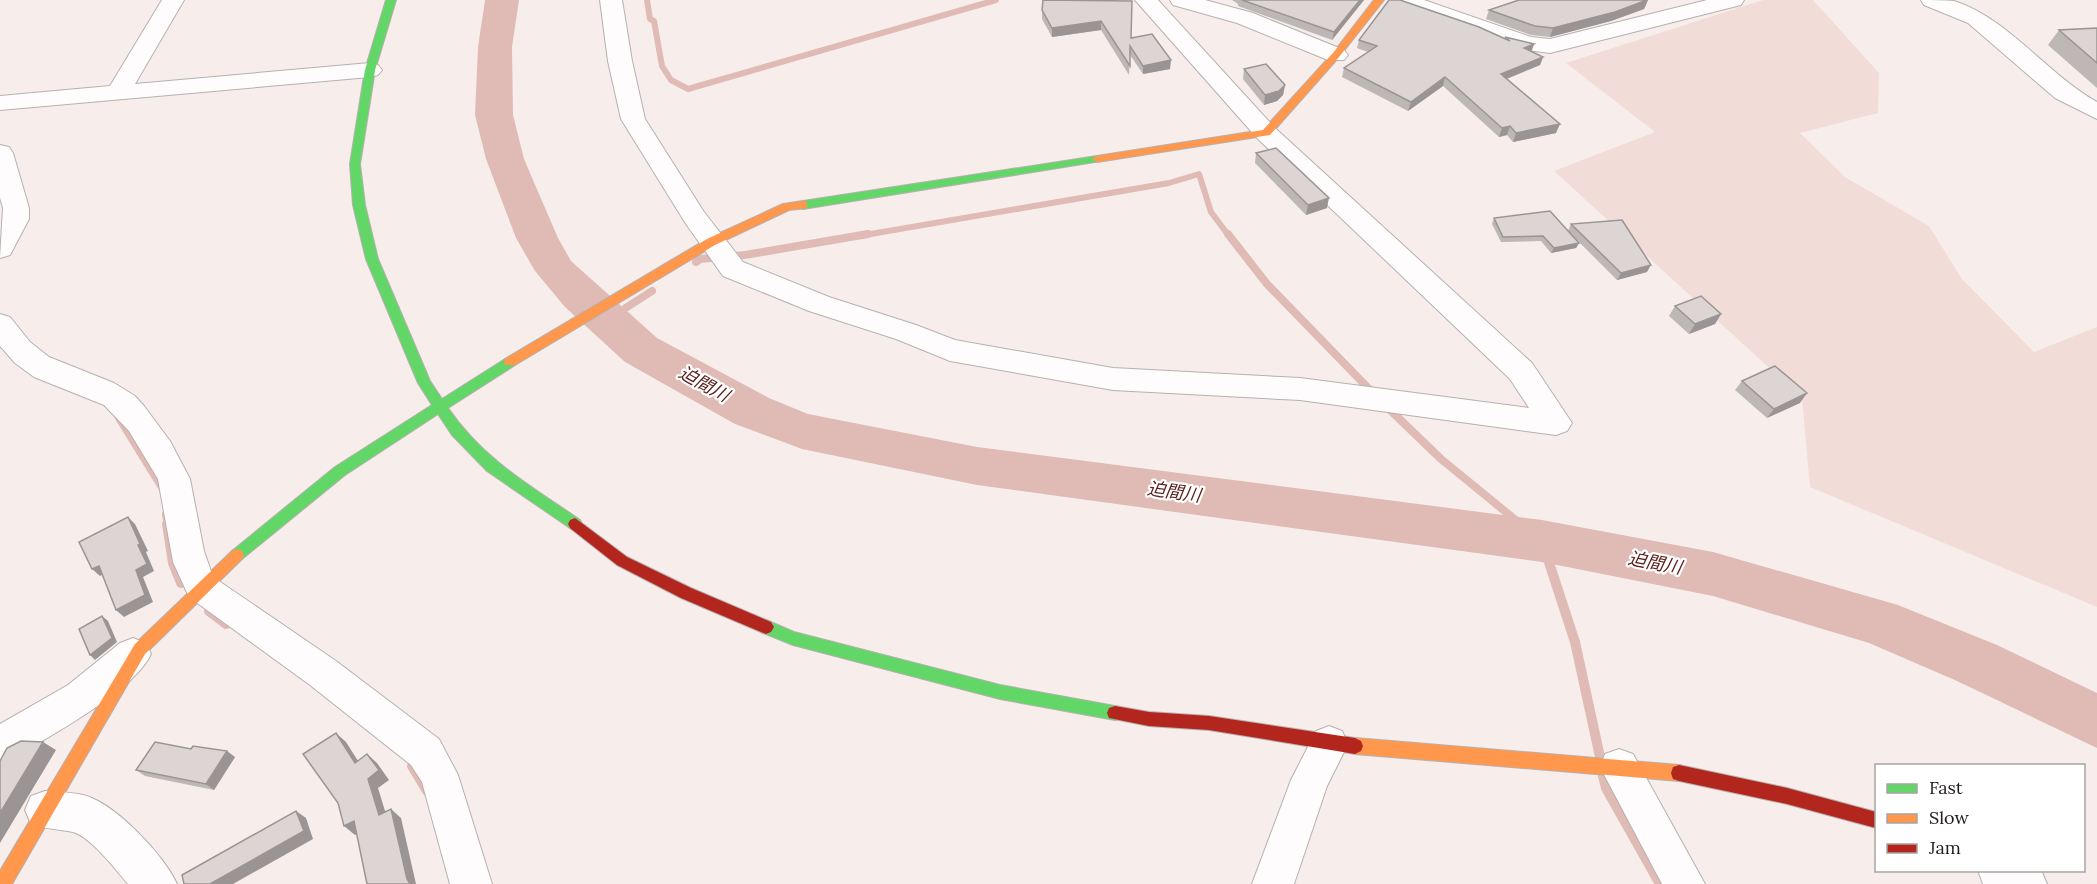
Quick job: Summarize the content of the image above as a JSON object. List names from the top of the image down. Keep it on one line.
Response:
{"water":["迫間川"],"legend":["Fast","Slow","Jam"]}
